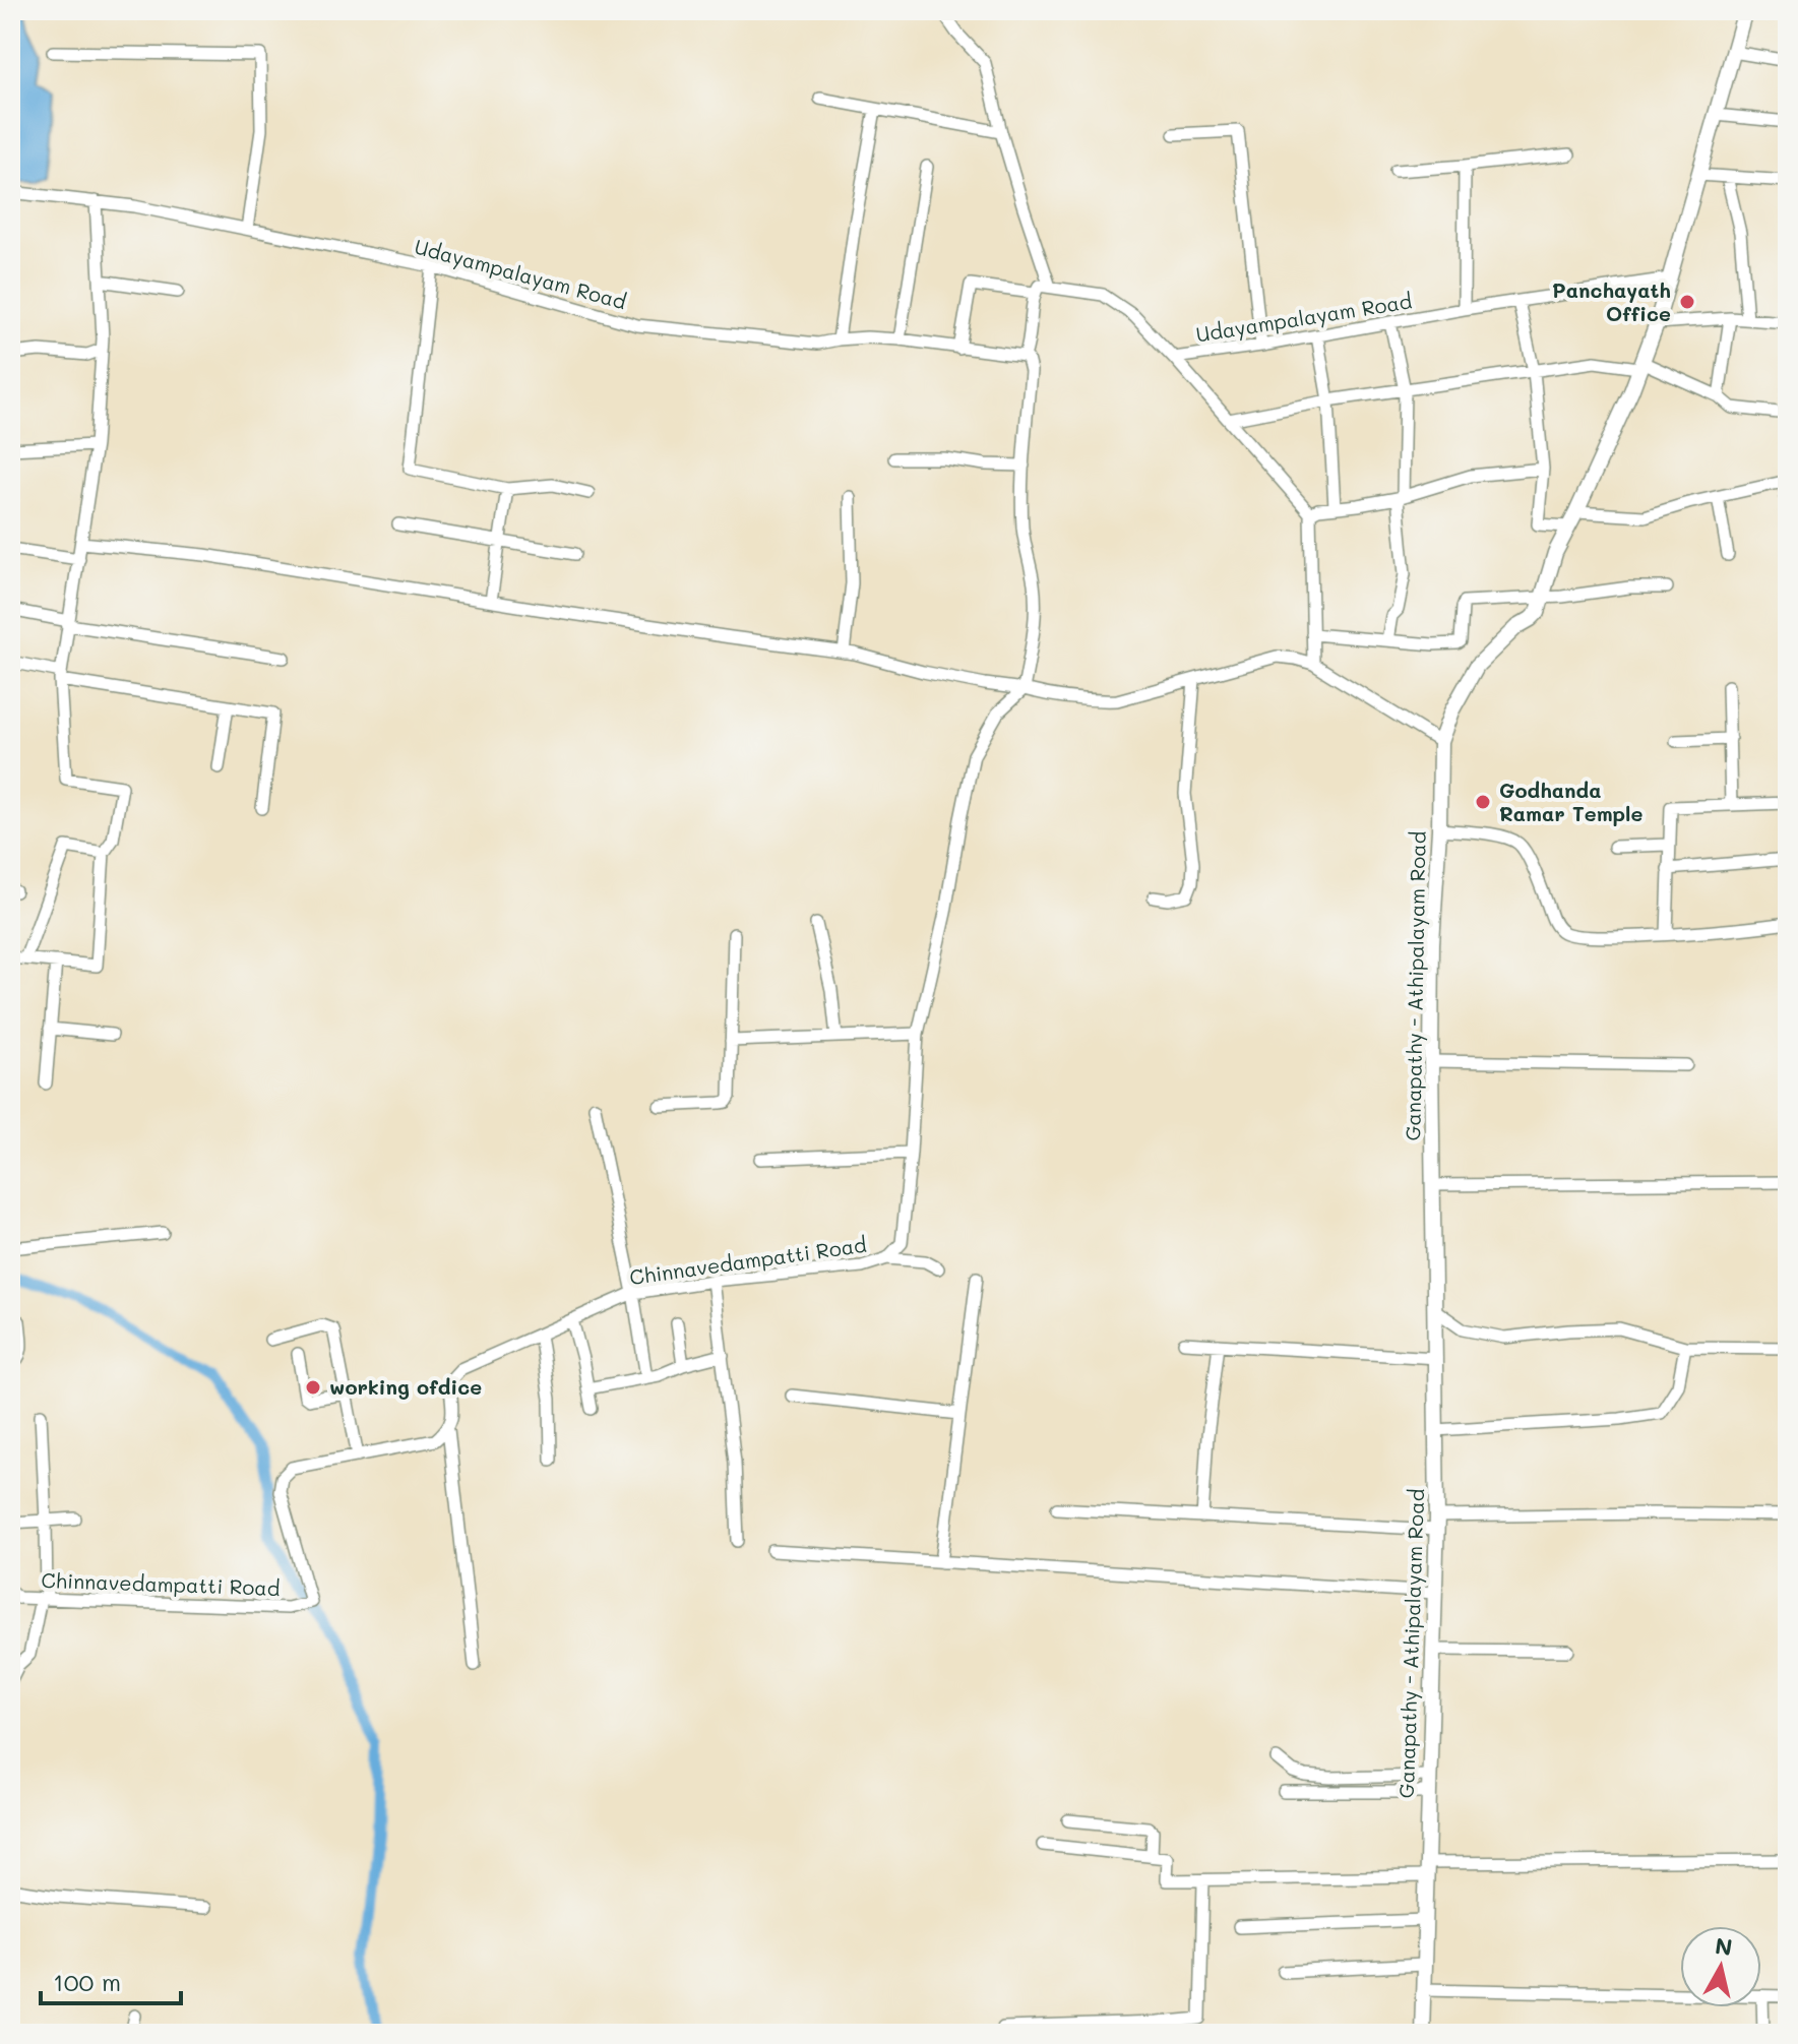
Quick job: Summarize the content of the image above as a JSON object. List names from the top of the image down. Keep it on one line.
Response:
{"streets":{"main road":["Ganapathy - Athipalayam Road"],"street":["Udayampalayam Road","Chinnavedampatti Road"]},"crossings":[["Udayampalayam Road","Ganapathy - Athipalayam Road"]],"places":["Panchayath Office","Godhanda Ramar Temple","working ofdice"],"scale_bar":"100 m","north":"top"}
